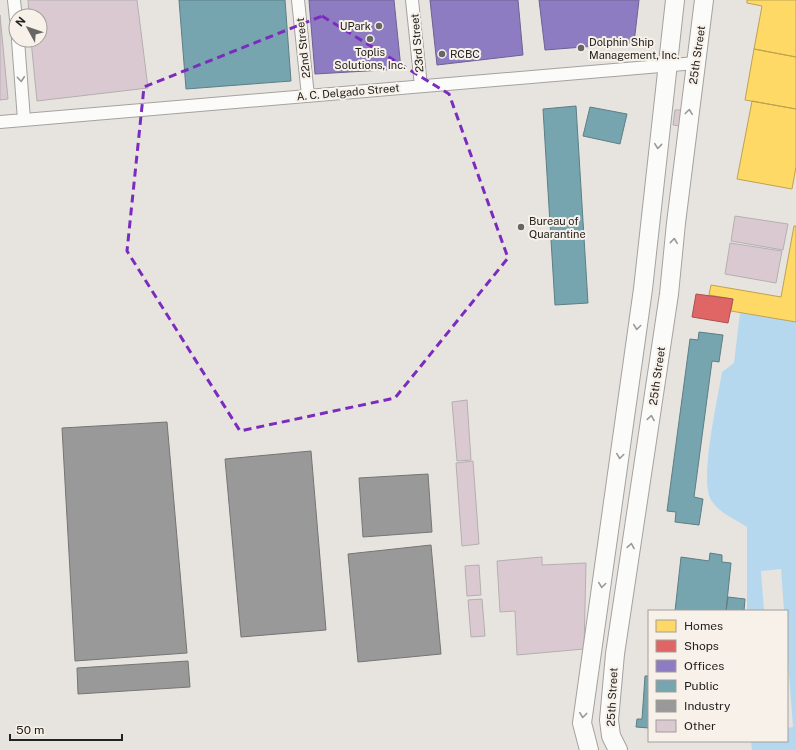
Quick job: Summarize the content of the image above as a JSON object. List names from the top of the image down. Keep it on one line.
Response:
{"streets":{"street":["23rd Street","22nd Street","25th Street","A. C. Delgado Street"]},"crossings":[["23rd Street","A. C. Delgado Street"],["22nd Street","A. C. Delgado Street"],["25th Street","A. C. Delgado Street"]],"places":["UPark","Toplis Solutions, Inc.","Dolphin Ship Management, Inc.","RCBC","Bureau of Quarantine"],"legend":["Homes","Shops","Offices","Public","Industry","Other"],"scale_bar":"50 m","north":"top left"}
